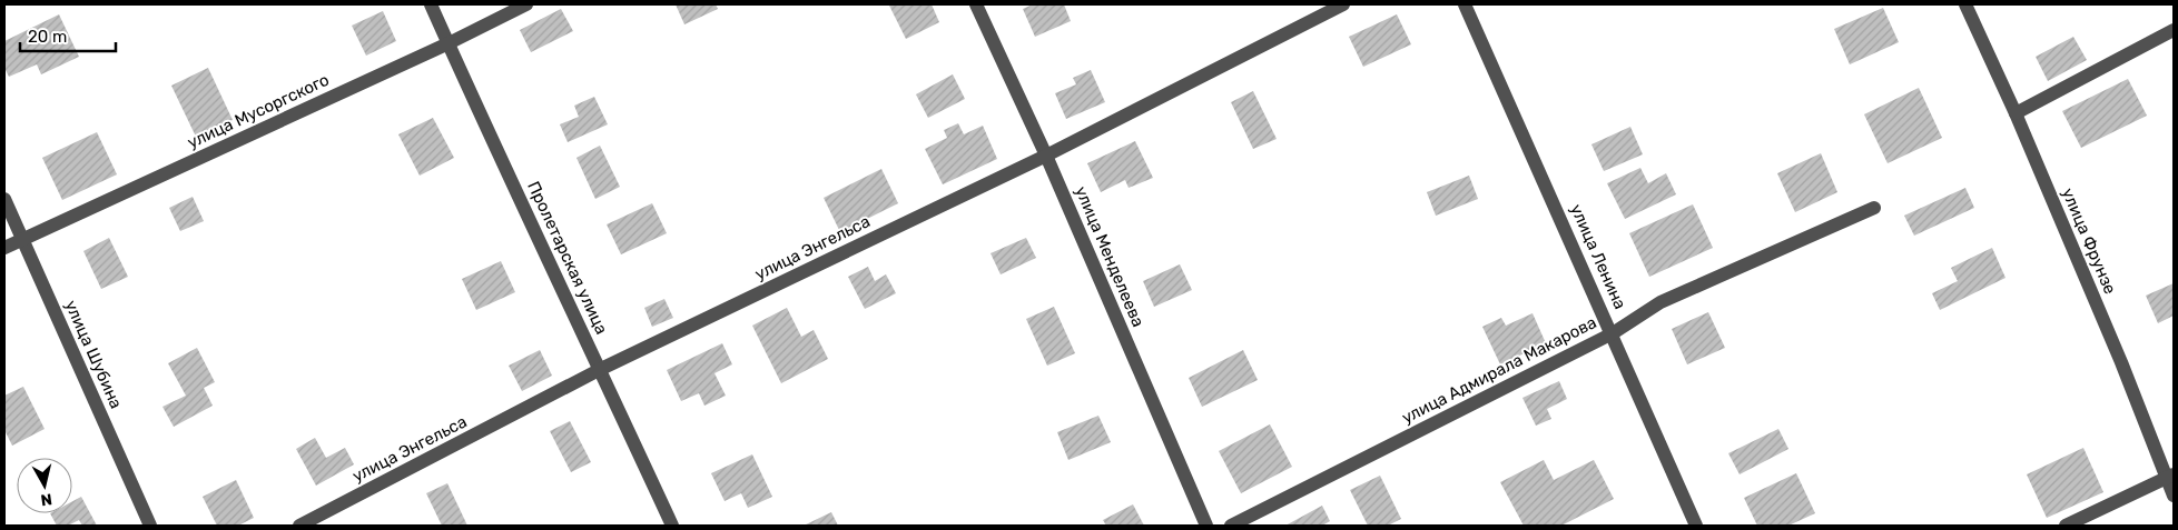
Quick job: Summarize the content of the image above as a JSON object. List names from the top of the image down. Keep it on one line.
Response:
{"streets":{"street":["улица Мусоргского","улица Фрунзе","улица Энгельса","улица Менделеева","улица Ленина","Пролетарская улица","улица Шубина","улица Адмирала Макарова"]},"crossings":[["улица Мусоргского","Пролетарская улица"],["улица Мусоргского","улица Шубина"],["улица Энгельса","улица Менделеева"],["улица Энгельса","Пролетарская улица"],["улица Ленина","улица Адмирала Макарова"]],"scale_bar":"20 m","north":"bottom"}
